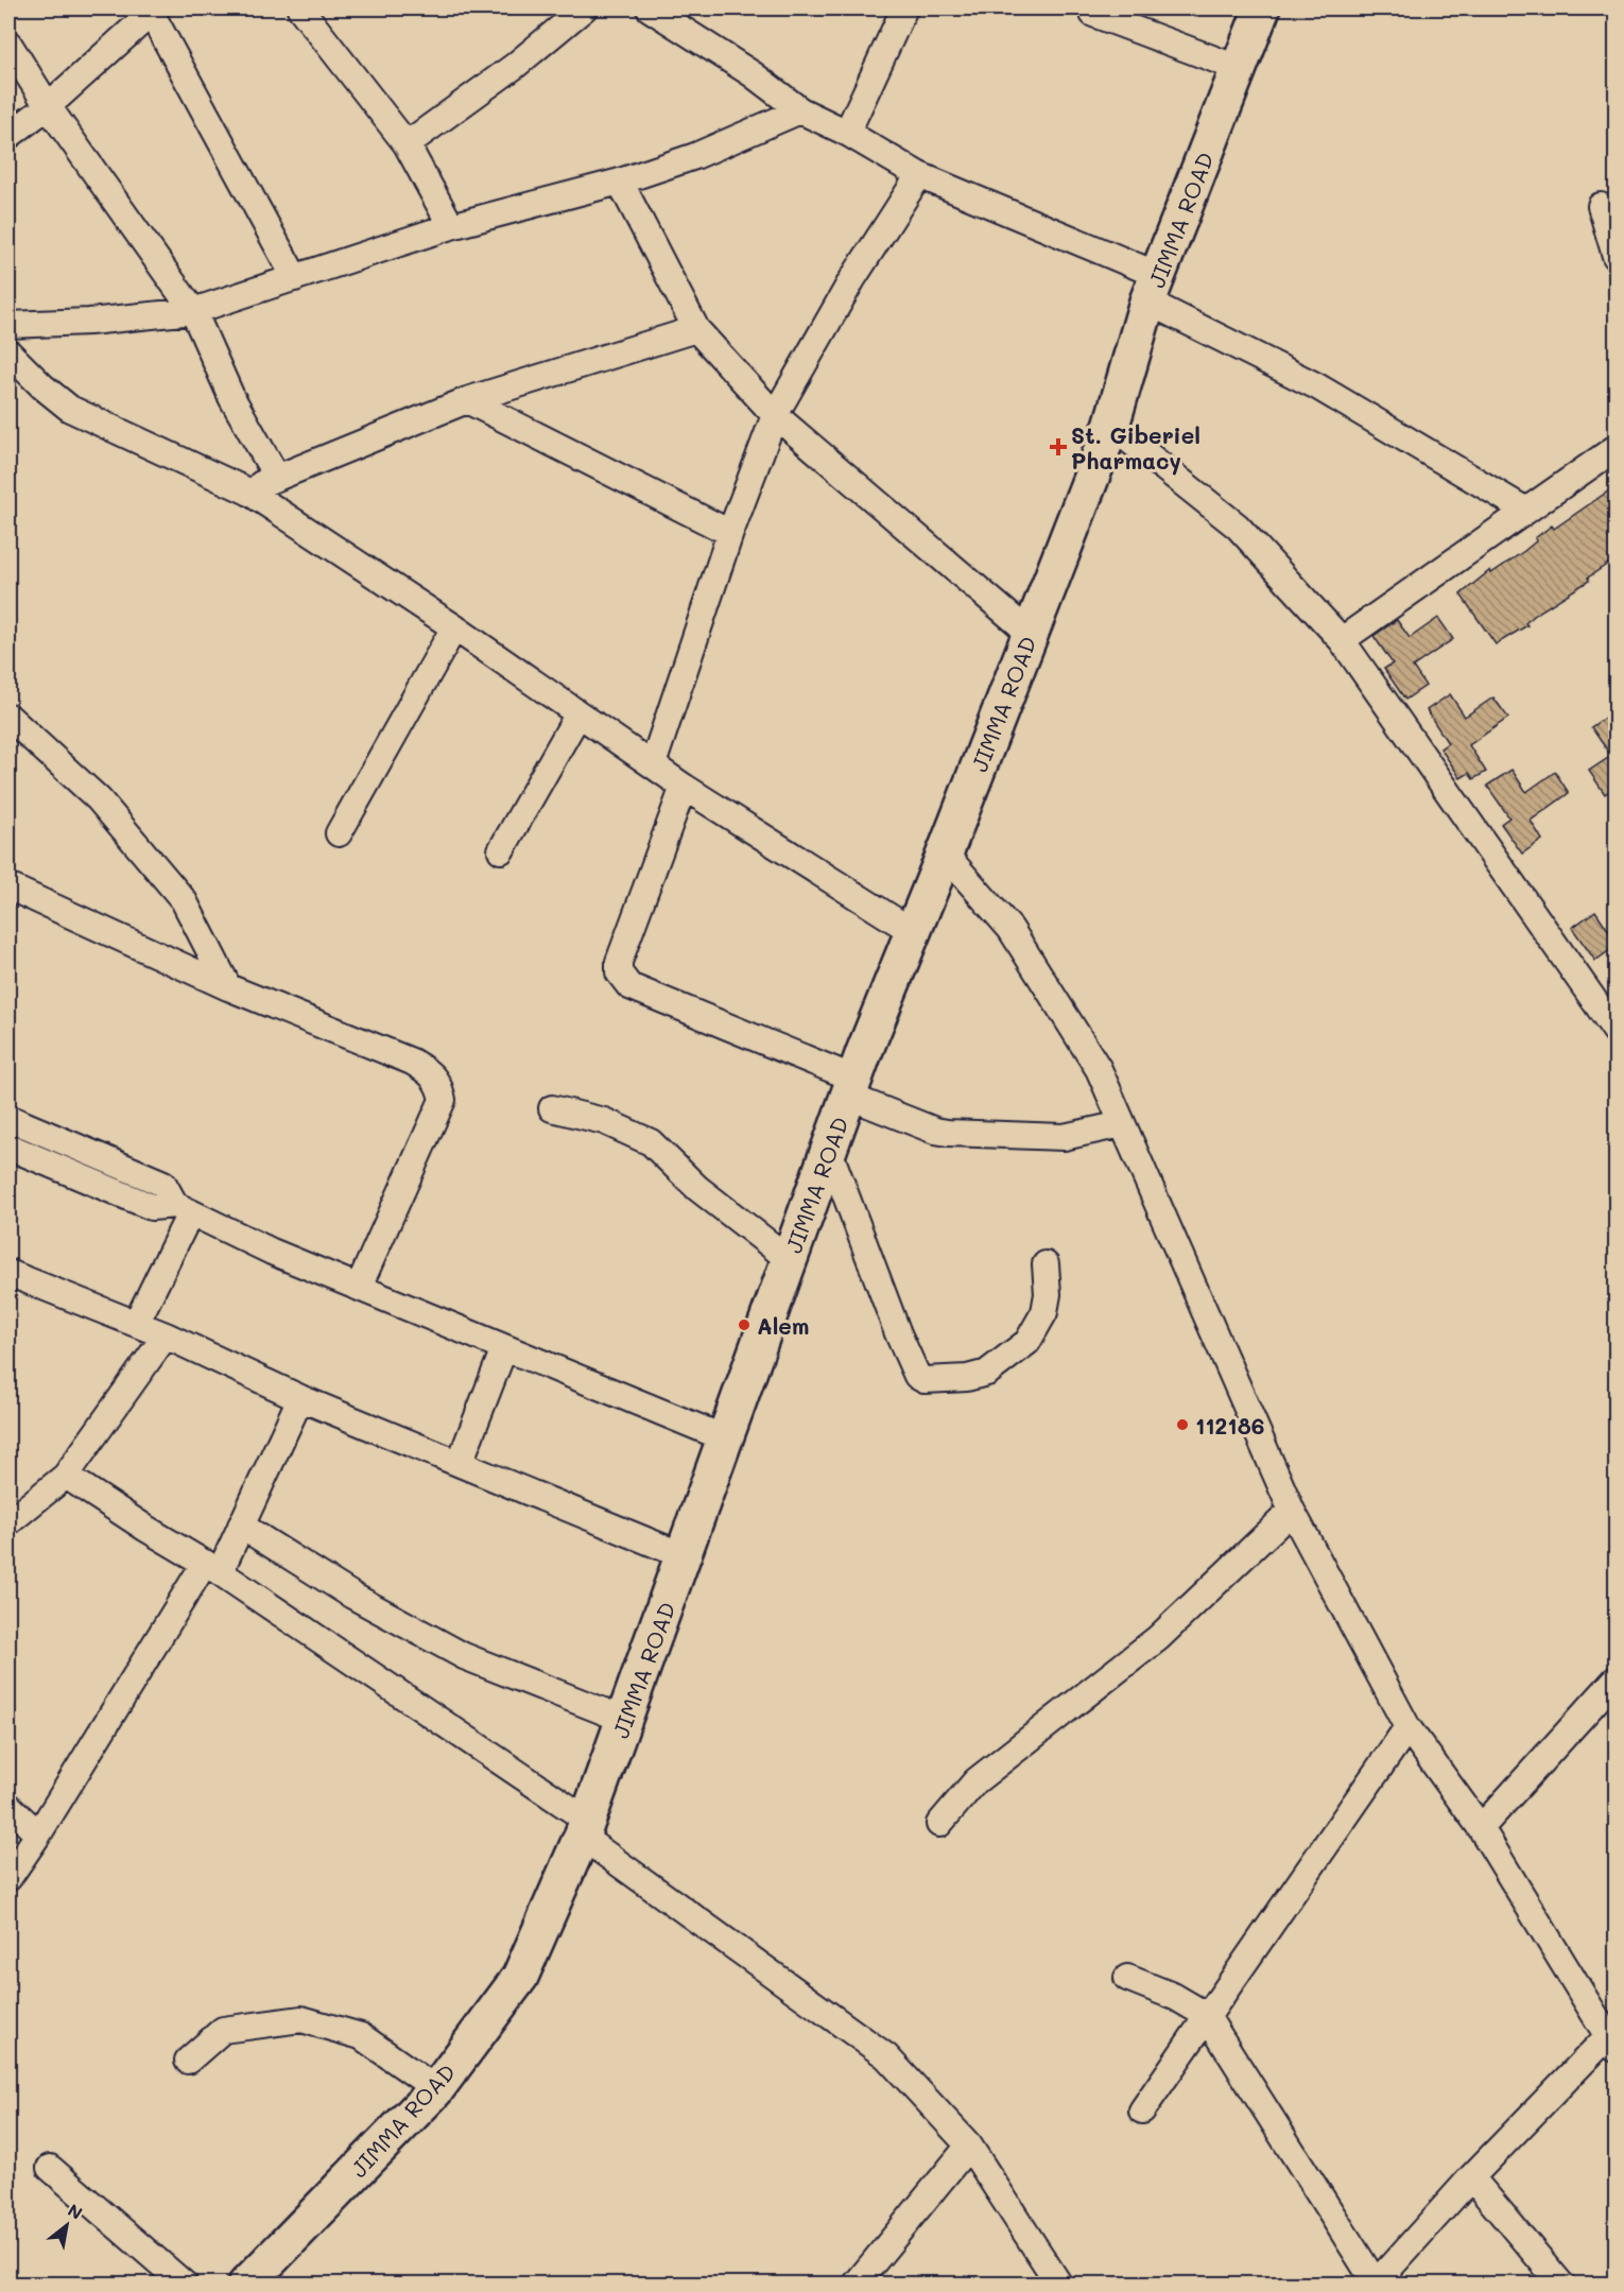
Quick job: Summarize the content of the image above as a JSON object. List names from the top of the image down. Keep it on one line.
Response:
{"streets":{"highway":["JIMMA ROAD"]},"places":{"health":["St. Giberiel Pharmacy"],"other":["Alem","112186"]},"north":"top right"}
